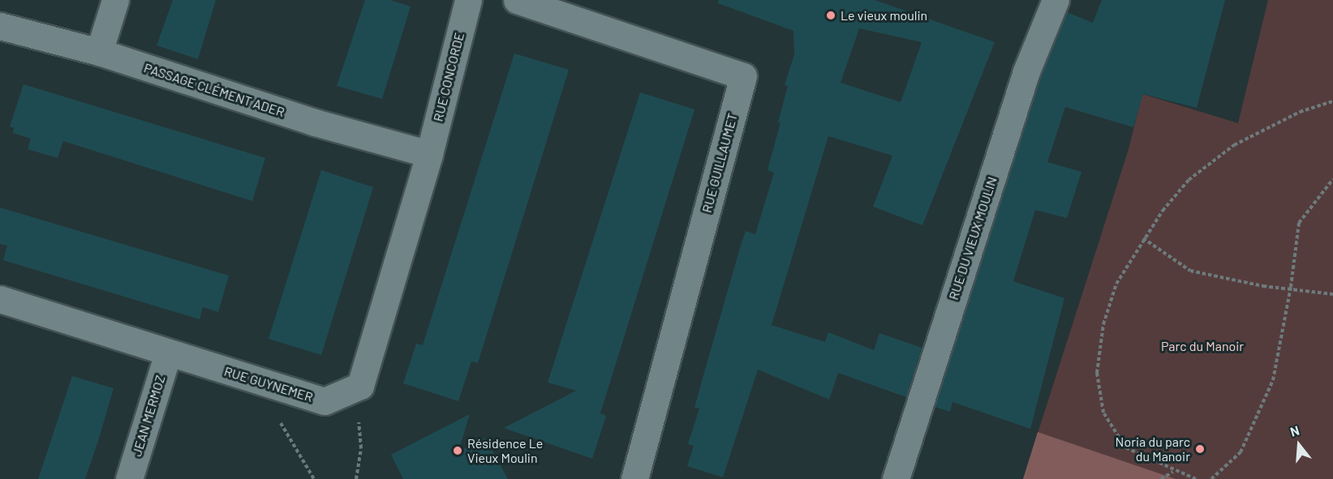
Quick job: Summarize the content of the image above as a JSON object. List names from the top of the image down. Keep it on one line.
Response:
{"streets":{"street":["RUE CONCORDE","PASSAGE CLÉMENT ADER","RUE GUILLAUMET","RUE DU VIEUX MOULIN","RUE GUYNEMER","JEAN MERMOZ"]},"crossings":[["RUE CONCORDE","PASSAGE CLÉMENT ADER"],["RUE CONCORDE","RUE GUYNEMER"],["PASSAGE CLÉMENT ADER","RUE GUYNEMER"],["RUE GUYNEMER","JEAN MERMOZ"]],"parks":["Parc du Manoir"],"places":["Le vieux moulin","Noria du parc du Manoir","Résidence Le Vieux Moulin"],"north":"top"}
